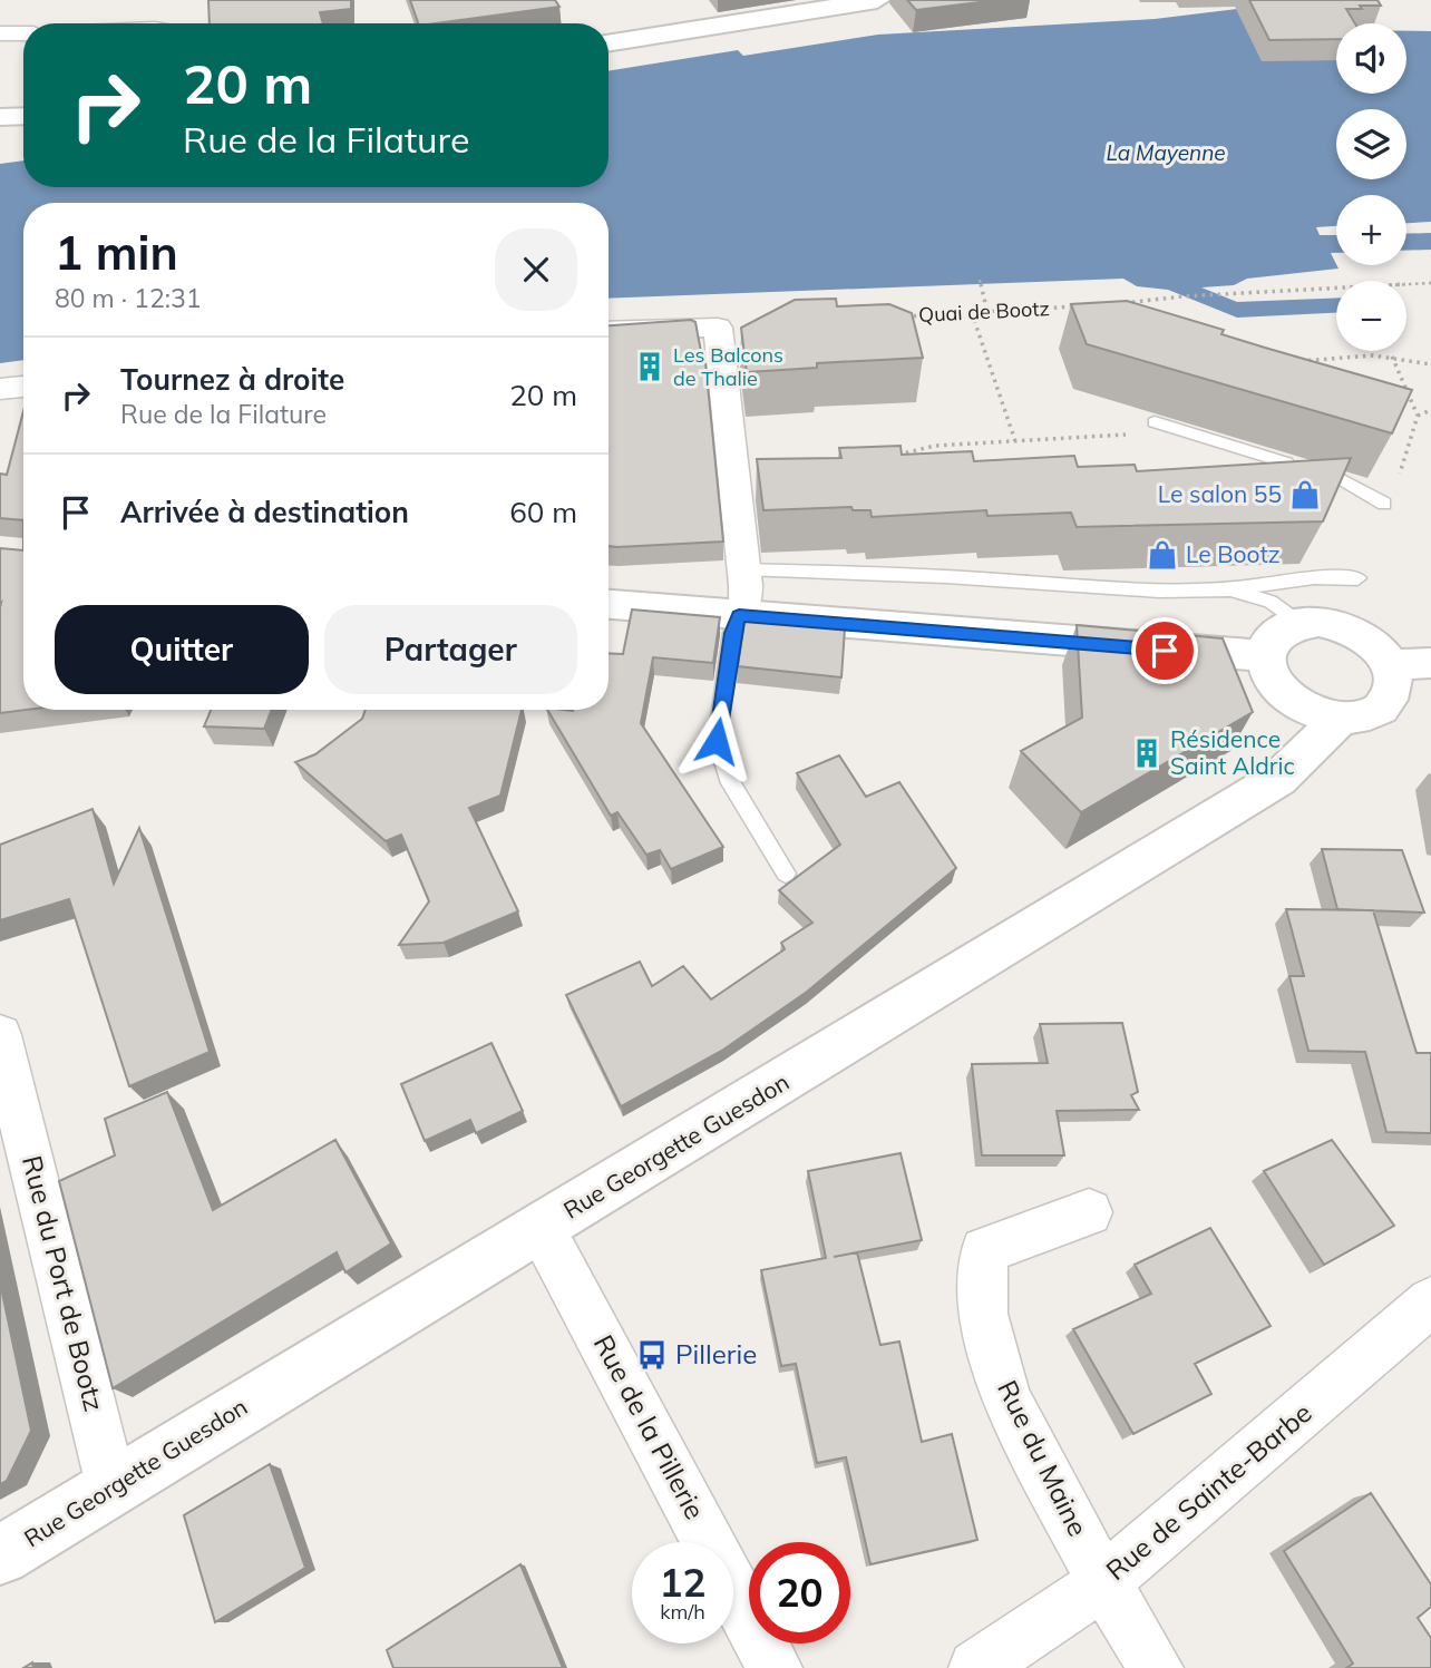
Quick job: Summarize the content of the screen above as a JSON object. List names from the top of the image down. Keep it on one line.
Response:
{"streets":{"street":["Rue Georgette Guesdon","Rue du Port de Bootz","Rue de la Pillerie","Rue du Maine","Rue de Sainte-Barbe"],"path":["Quai de Bootz"]},"crossings":[["Rue Georgette Guesdon","Rue du Port de Bootz"],["Rue Georgette Guesdon","Rue de la Pillerie"],["Rue du Maine","Rue de Sainte-Barbe"]],"water":["La Mayenne"],"places":{"building":["Les Balcons de Thalie","Résidence Saint Aldric"],"shop":["Le salon 55","Le Bootz"],"bus stop":["Pillerie"]},"page":{"map_buttons":["+","−"],"turn":["20 m","Rue de la Filature"],"heading":["1 min","80 m · 12:31"],"list":[{"name":"Tournez à droite","note":"Rue de la Filature","value":"20 m"},{"name":"Arrivée à destination","value":"60 m"}],"buttons":["Quitter","Partager"],"speed":"12 km/h","limit":"20"}}
